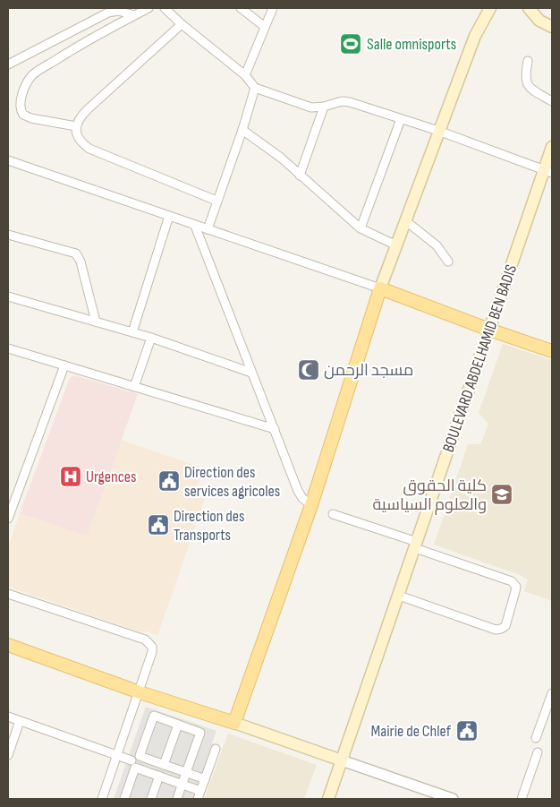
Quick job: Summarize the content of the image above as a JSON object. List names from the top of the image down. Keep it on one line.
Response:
{"streets":{"main road":["BOULEVARD ABDELHAMID BEN BADIS"]},"places":{"sports":["Salle omnisports"],"mosque":["مسجد الرحمن"],"hospital":["Urgences"],"public building":["Direction des services agricoles","Direction des Transports","Mairie de Chlef"],"school or university":["كلية الحقوق والعلوم السياسية"]}}
